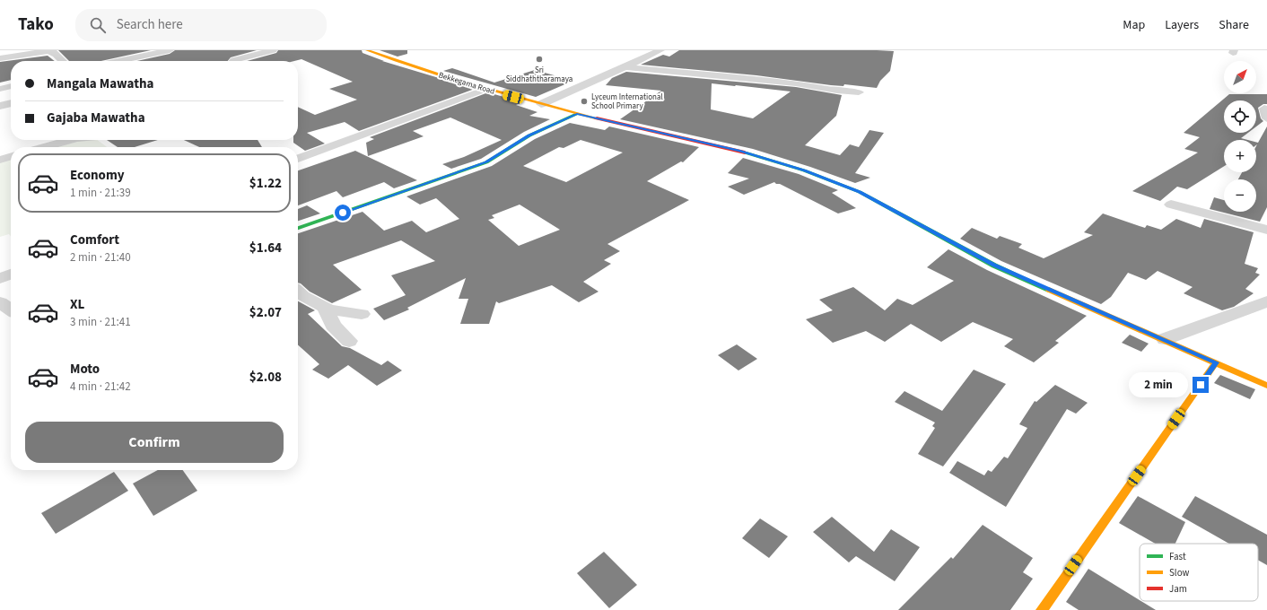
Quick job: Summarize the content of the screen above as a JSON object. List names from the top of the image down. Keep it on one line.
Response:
{"streets":{"street":["Bekkegama Road"]},"places":["Sri Siddhaththaramaya","Lyceum International School Primary"],"legend":["Fast","Slow","Jam"],"north":"top right","page":{"header":"Tako","search":"Search here","nav":["Map","Layers","Share"],"map_buttons":["+","−"],"banner":["Mangala Mawatha","Gajaba Mawatha"],"list":[{"name":"Economy","note":"1 min · 21:39","value":"$1.22"},{"name":"Comfort","note":"2 min · 21:40","value":"$1.64"},{"name":"XL","note":"3 min · 21:41","value":"$2.07"},{"name":"Moto","note":"4 min · 21:42","value":"$2.08"}],"bubble":"2 min","buttons":"Confirm"}}
